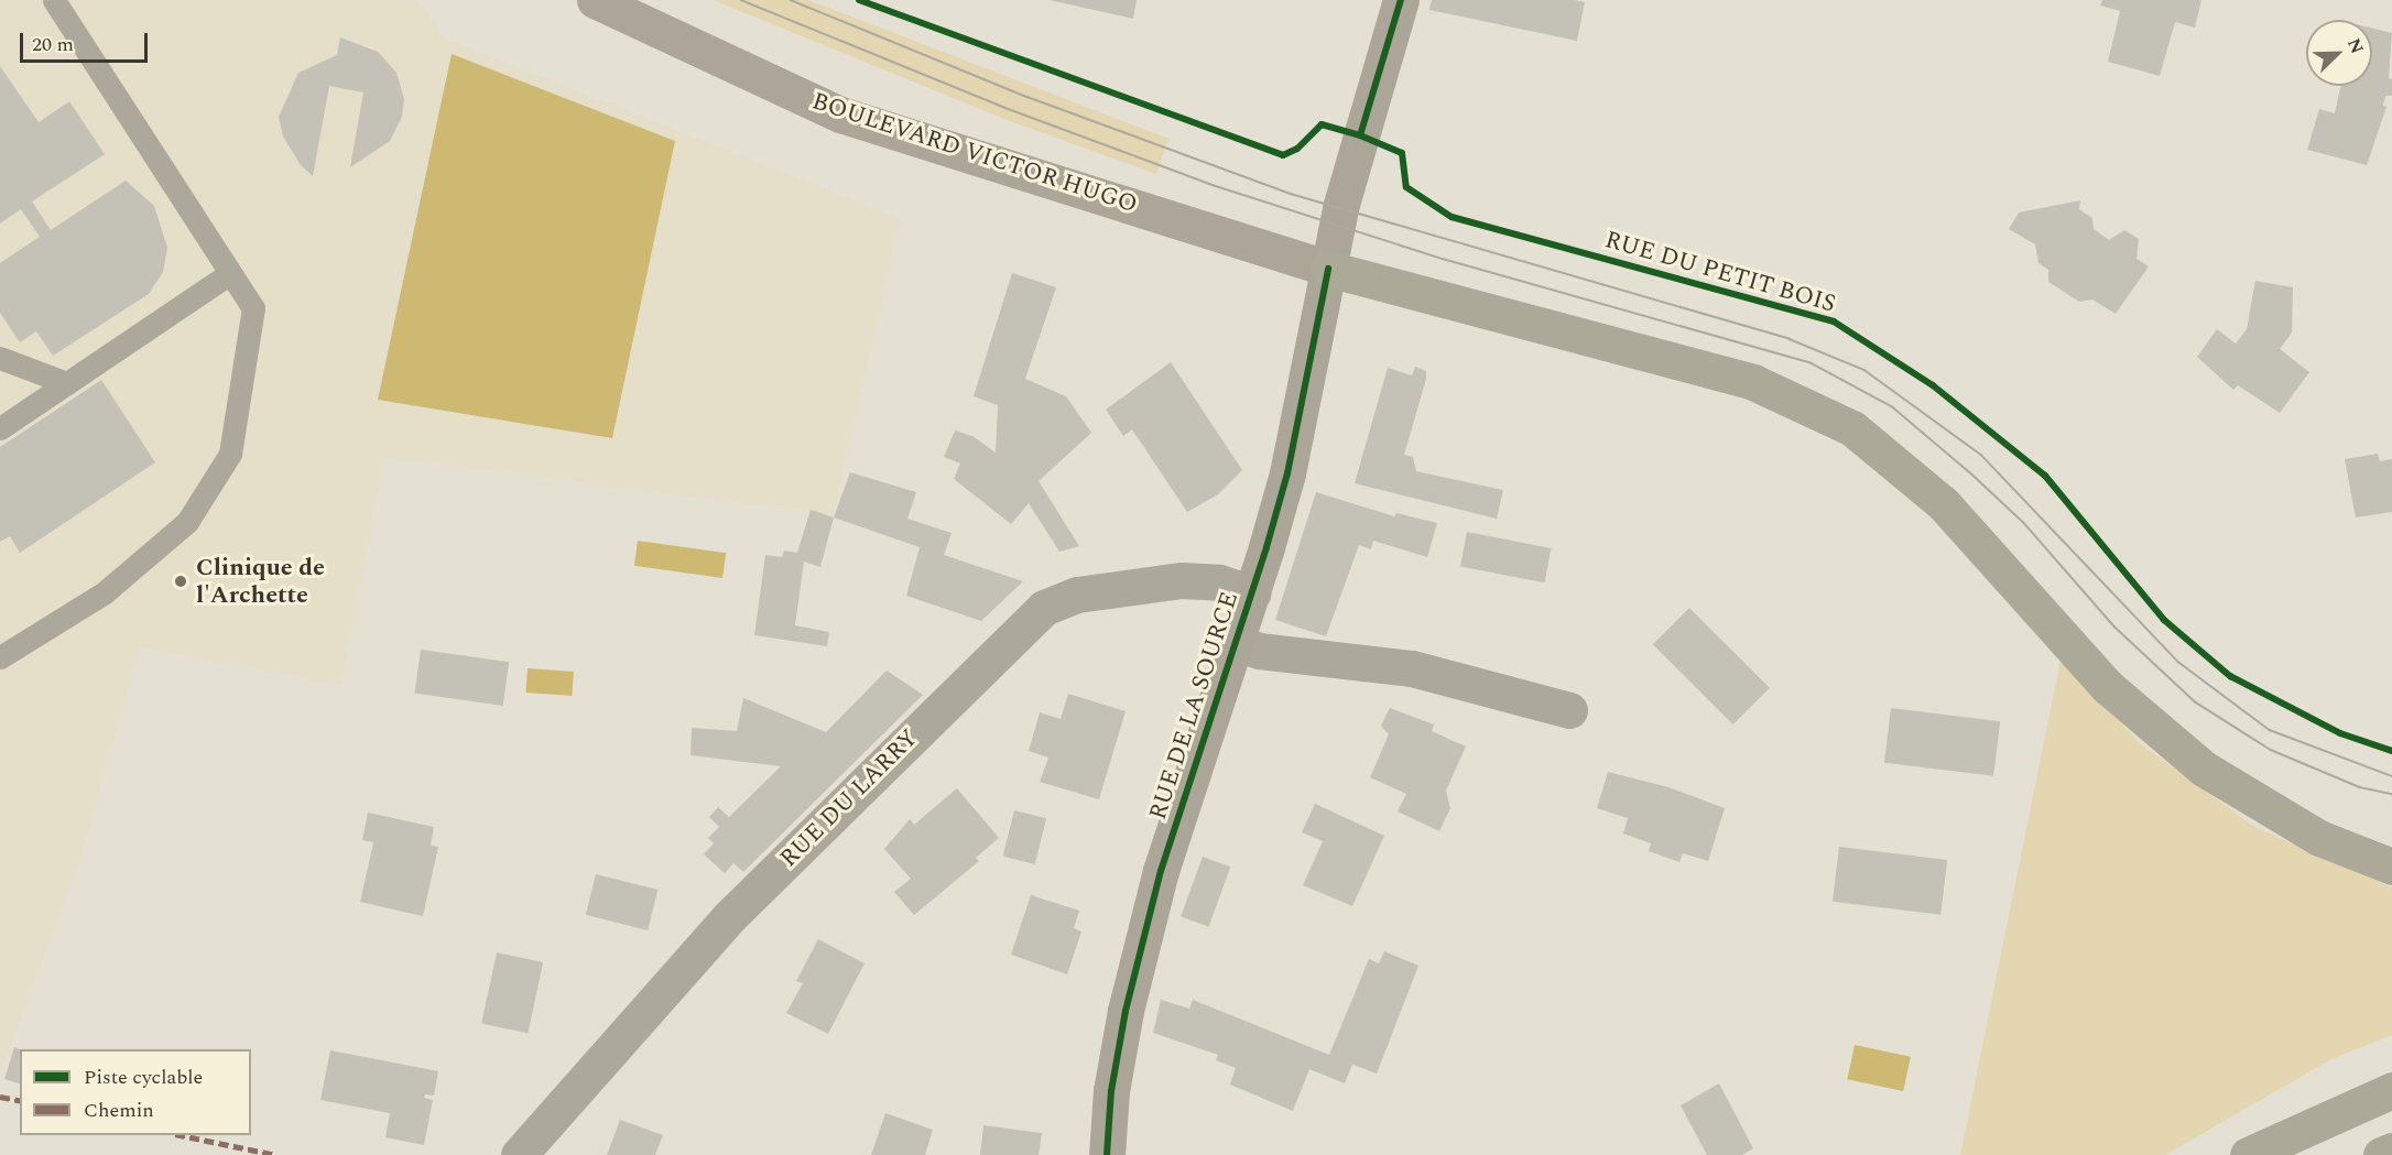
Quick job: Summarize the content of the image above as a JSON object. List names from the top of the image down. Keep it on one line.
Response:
{"streets":{"main road":["BOULEVARD VICTOR HUGO","RUE DE LA SOURCE"],"street":["RUE DU LARRY"],"cycle path":["RUE DU PETIT BOIS"]},"crossings":[["BOULEVARD VICTOR HUGO","RUE DE LA SOURCE"],["RUE DE LA SOURCE","RUE DU LARRY"]],"places":["Clinique de l'Archette"],"legend":["Piste cyclable","Chemin"],"scale_bar":"20 m","north":"top right"}
